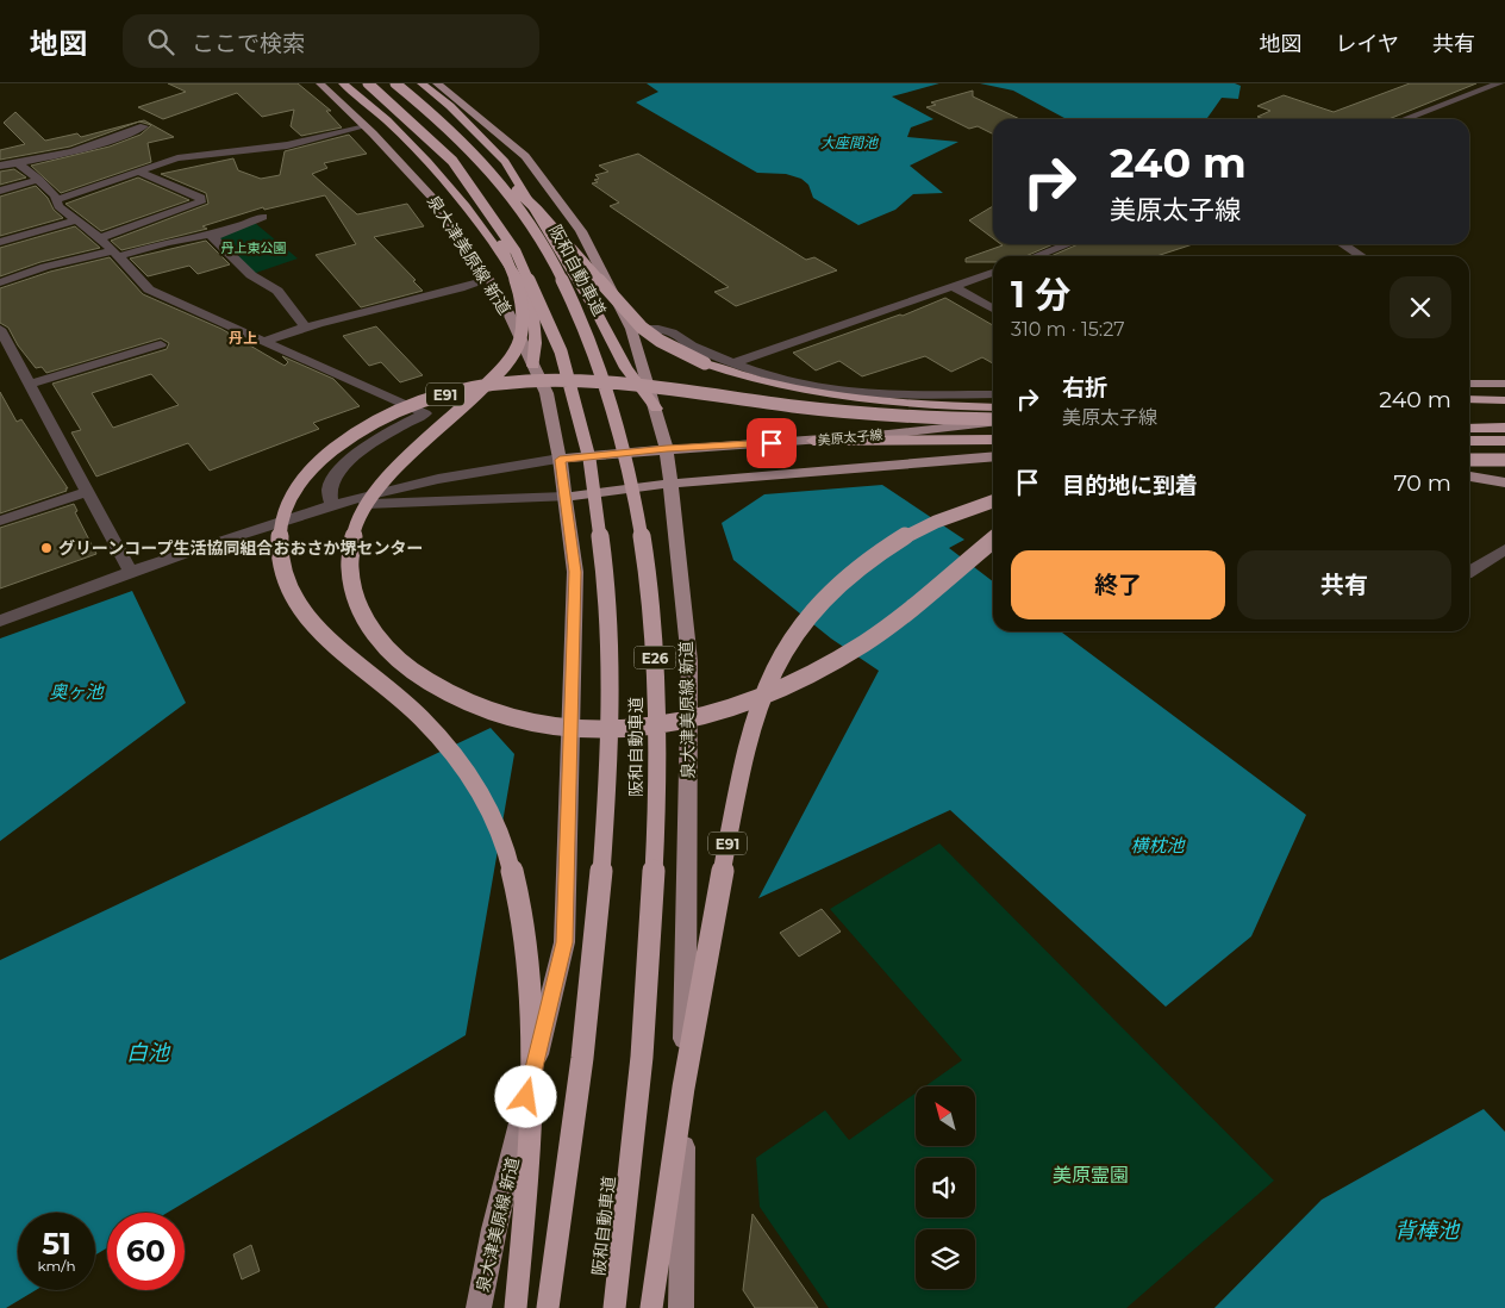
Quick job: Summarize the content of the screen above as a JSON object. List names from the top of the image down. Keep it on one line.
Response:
{"streets":{"highway":["阪和自動車道","E91","E26"],"main road":["泉大津美原線 新道","美原太子線"]},"crossings":[["泉大津美原線 新道","美原太子線"],["阪和自動車道","E91"]],"districts":["丹上"],"water":["大座間池","奥ヶ池","横枕池","白池","背棒池"],"parks":["丹上東公園","美原霊園"],"places":["グリーンコープ生活協同組合おおさか堺センター"],"north":"top left","page":{"header":"地図","search":"ここで検索","nav":["地図","レイヤ","共有"],"turn":["240 m","美原太子線"],"heading":["1 分","310 m · 15:27"],"list":[{"name":"右折","note":"美原太子線","value":"240 m"},{"name":"目的地に到着","value":"70 m"}],"buttons":["終了","共有"],"speed":"51 km/h","limit":"60"}}
